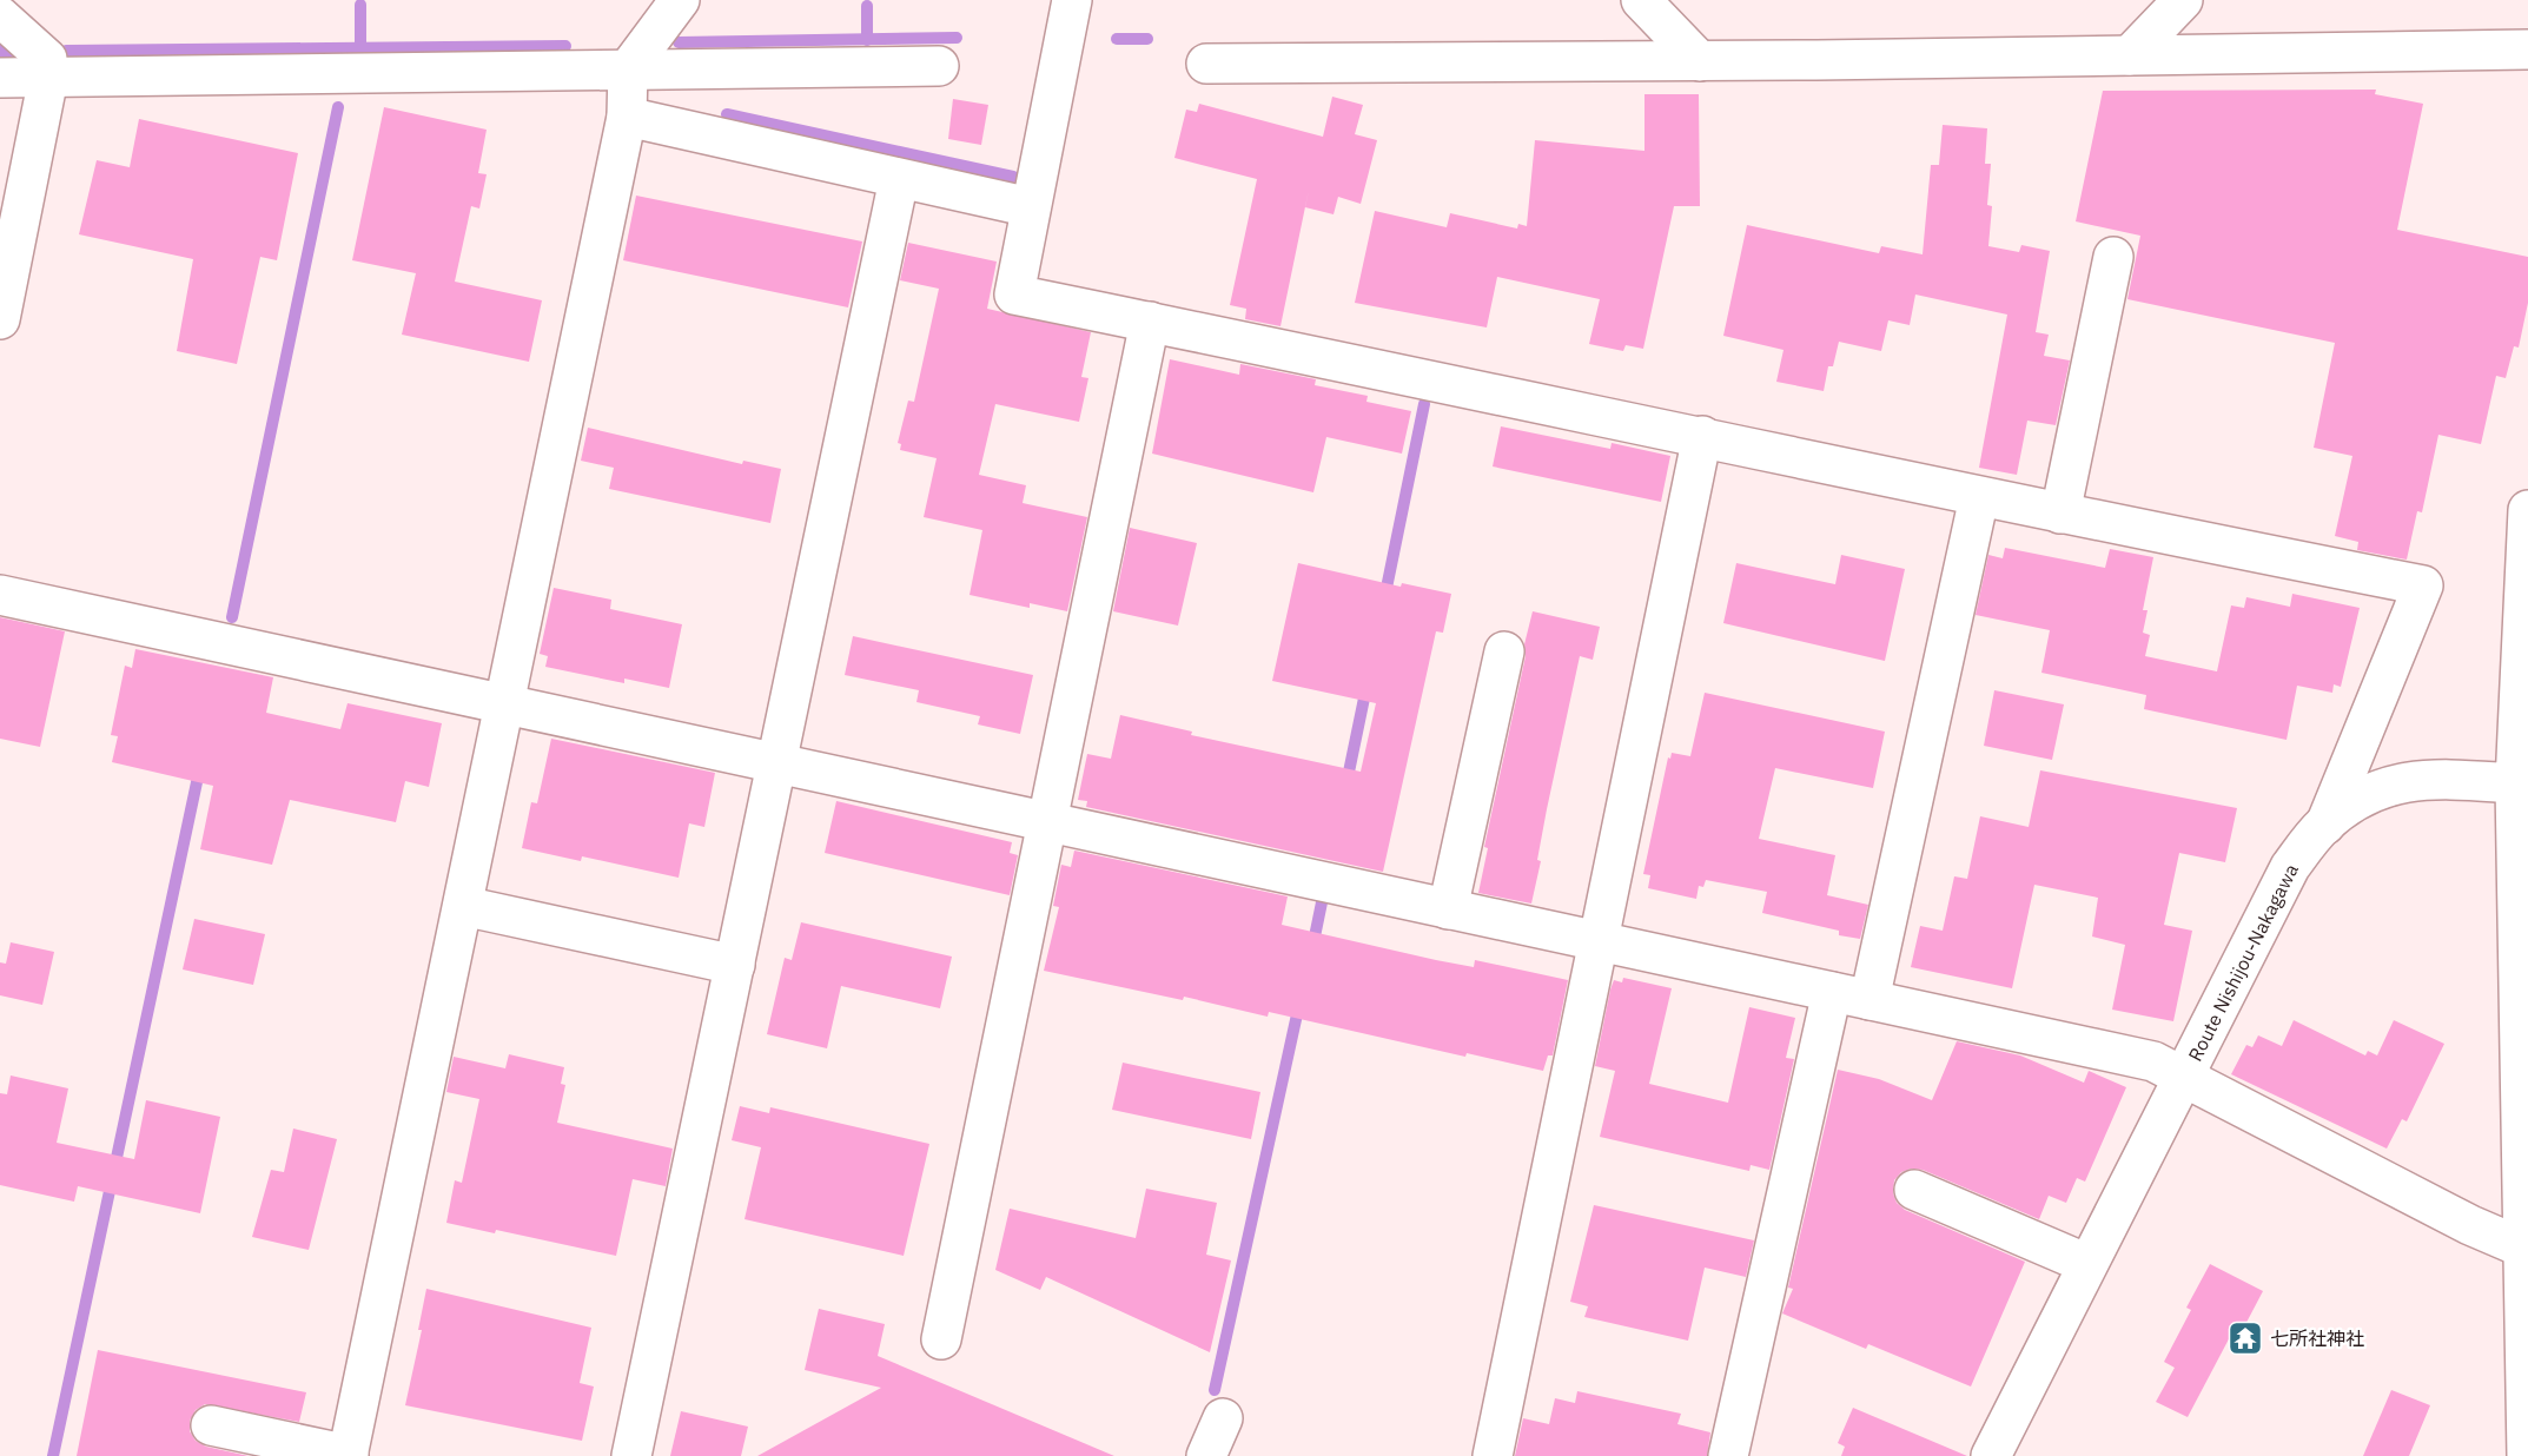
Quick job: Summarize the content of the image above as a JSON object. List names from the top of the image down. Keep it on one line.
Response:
{"streets":{"street":["Route Nishijou-Nakagawa"]},"places":{"temple":["七所社神社"]}}
